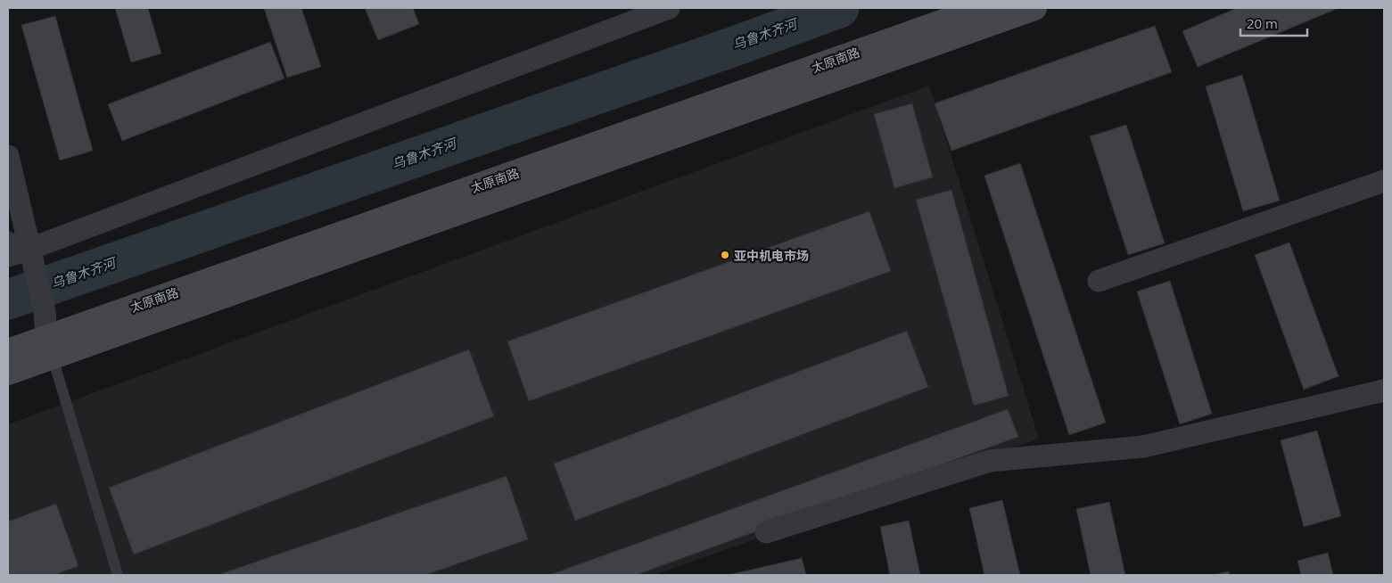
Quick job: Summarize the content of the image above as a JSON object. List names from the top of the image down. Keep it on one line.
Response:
{"streets":{"main road":["太原南路"]},"water":["乌鲁木齐河"],"places":["亚中机电市场"],"scale_bar":"20 m"}
